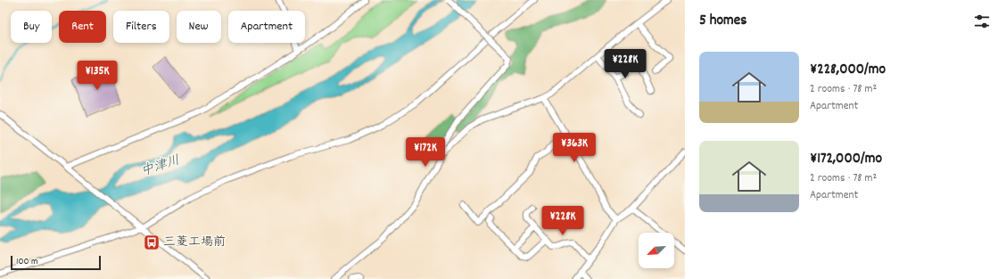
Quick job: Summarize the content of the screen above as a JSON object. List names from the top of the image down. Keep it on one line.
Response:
{"water":["中津川"],"places":{"bus stop":["三菱工場前"]},"scale_bar":"100 m","north":"bottom left","page":{"heading":"5 homes","chip":["Buy","Rent","Filters","New","Apartment"],"list":[{"name":"¥228,000/mo","note":"2 rooms · 78 m² · Apartment"},{"name":"¥172,000/mo","note":"2 rooms · 78 m² · Apartment"}],"price":["¥228K","¥135K","¥363K","¥172K","¥228K"],"scale":"100 m"}}
